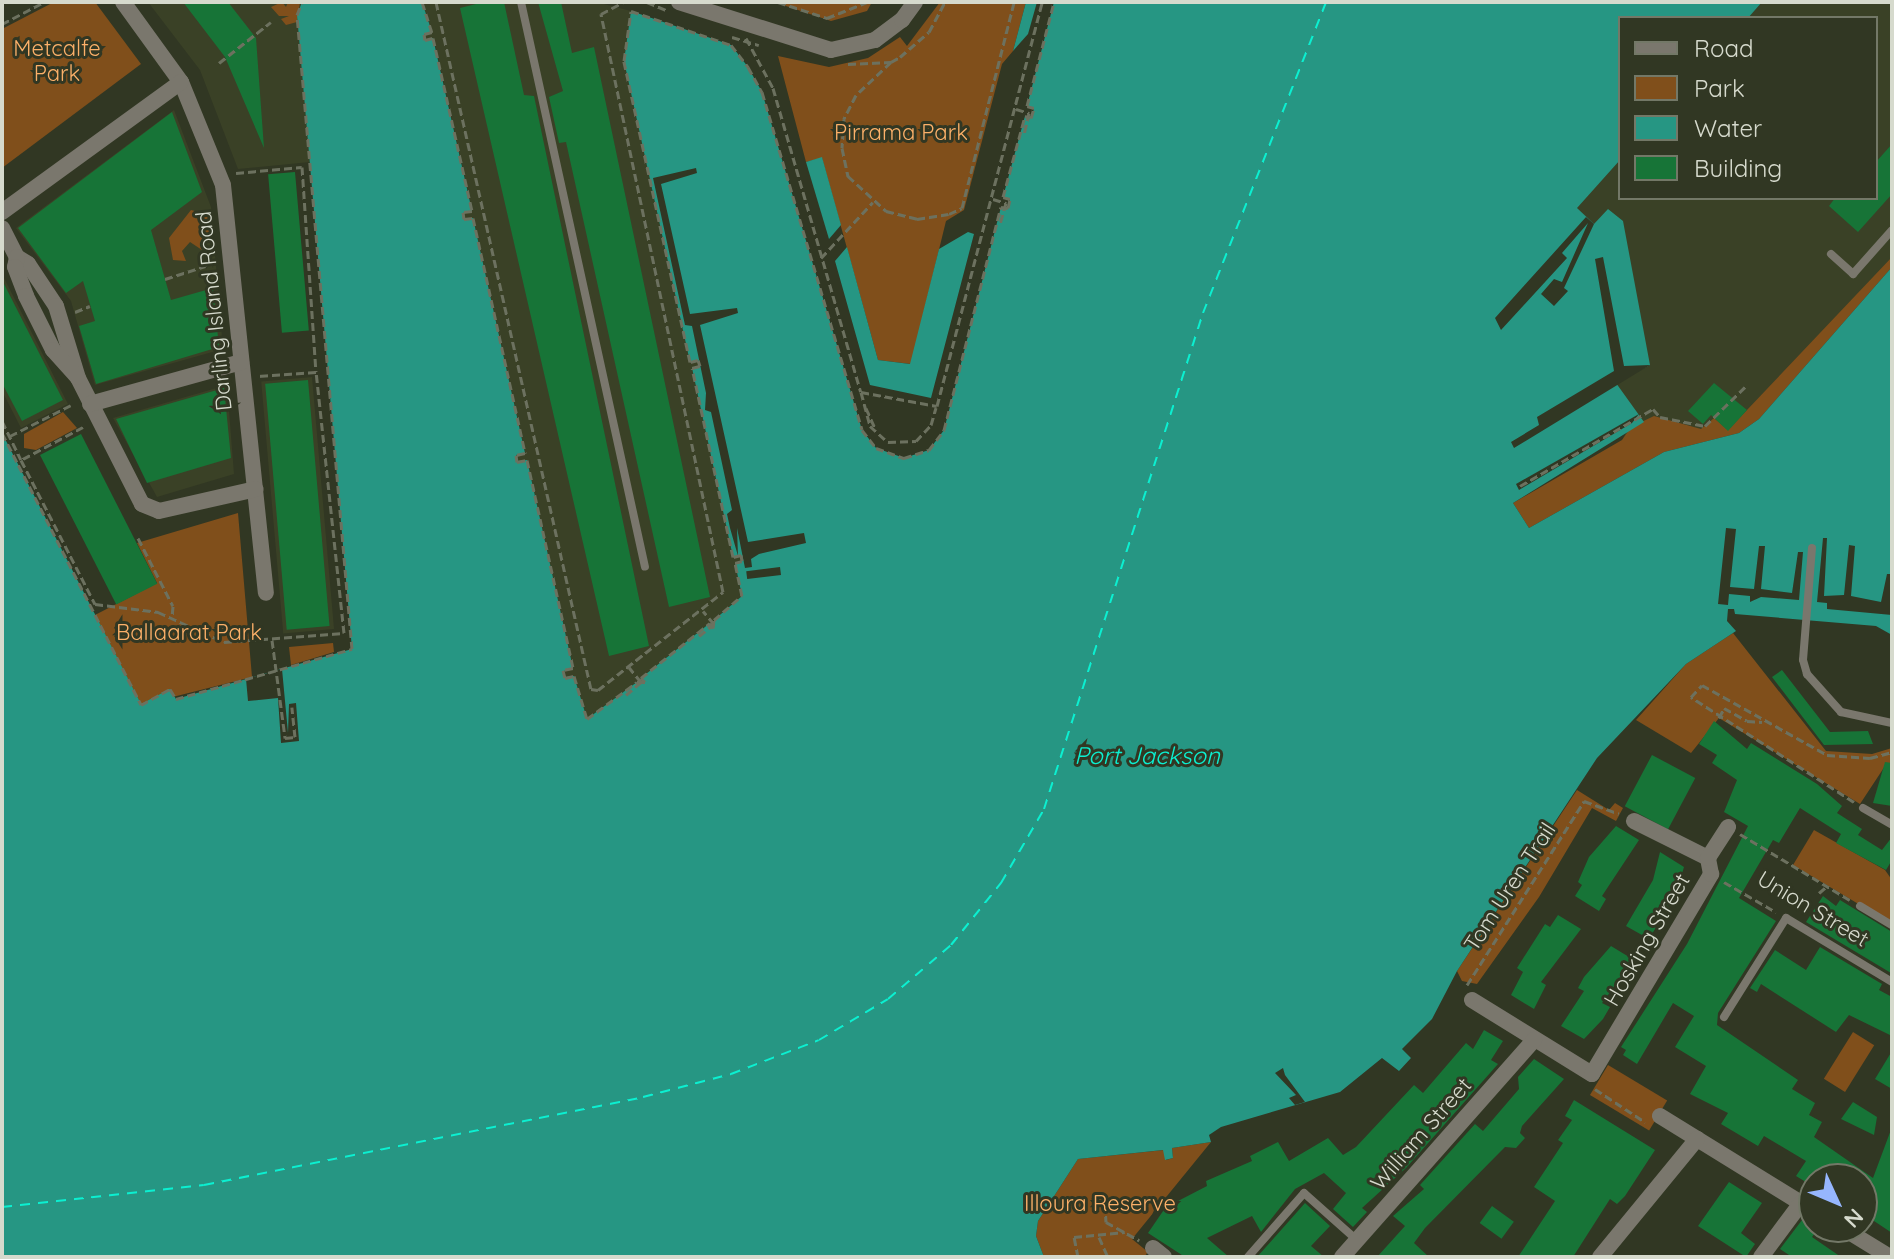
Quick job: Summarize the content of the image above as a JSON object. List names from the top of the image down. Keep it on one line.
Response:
{"streets":{"street":["Darling Island Road","Hosking Street","William Street"],"lane":["Union Street"],"path":["Tom Uren Trail"]},"crossings":[["Union Street","Hosking Street"]],"water":["Port Jackson"],"parks":["Metcalfe Park","Pirrama Park","Ballaarat Park","Illoura Reserve"],"legend":["Road","Park","Water","Building"],"north":"bottom right"}
